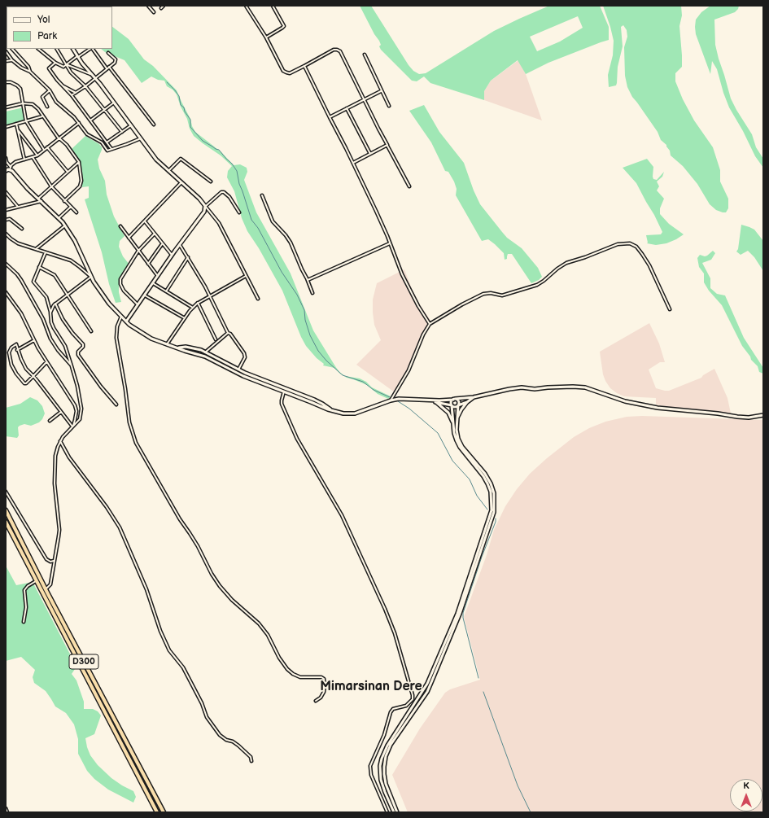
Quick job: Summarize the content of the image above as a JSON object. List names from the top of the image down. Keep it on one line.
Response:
{"streets":{"highway":["D300"]},"districts":["Mimarsinan Dere"],"legend":["Yol","Park"],"north":"top"}
